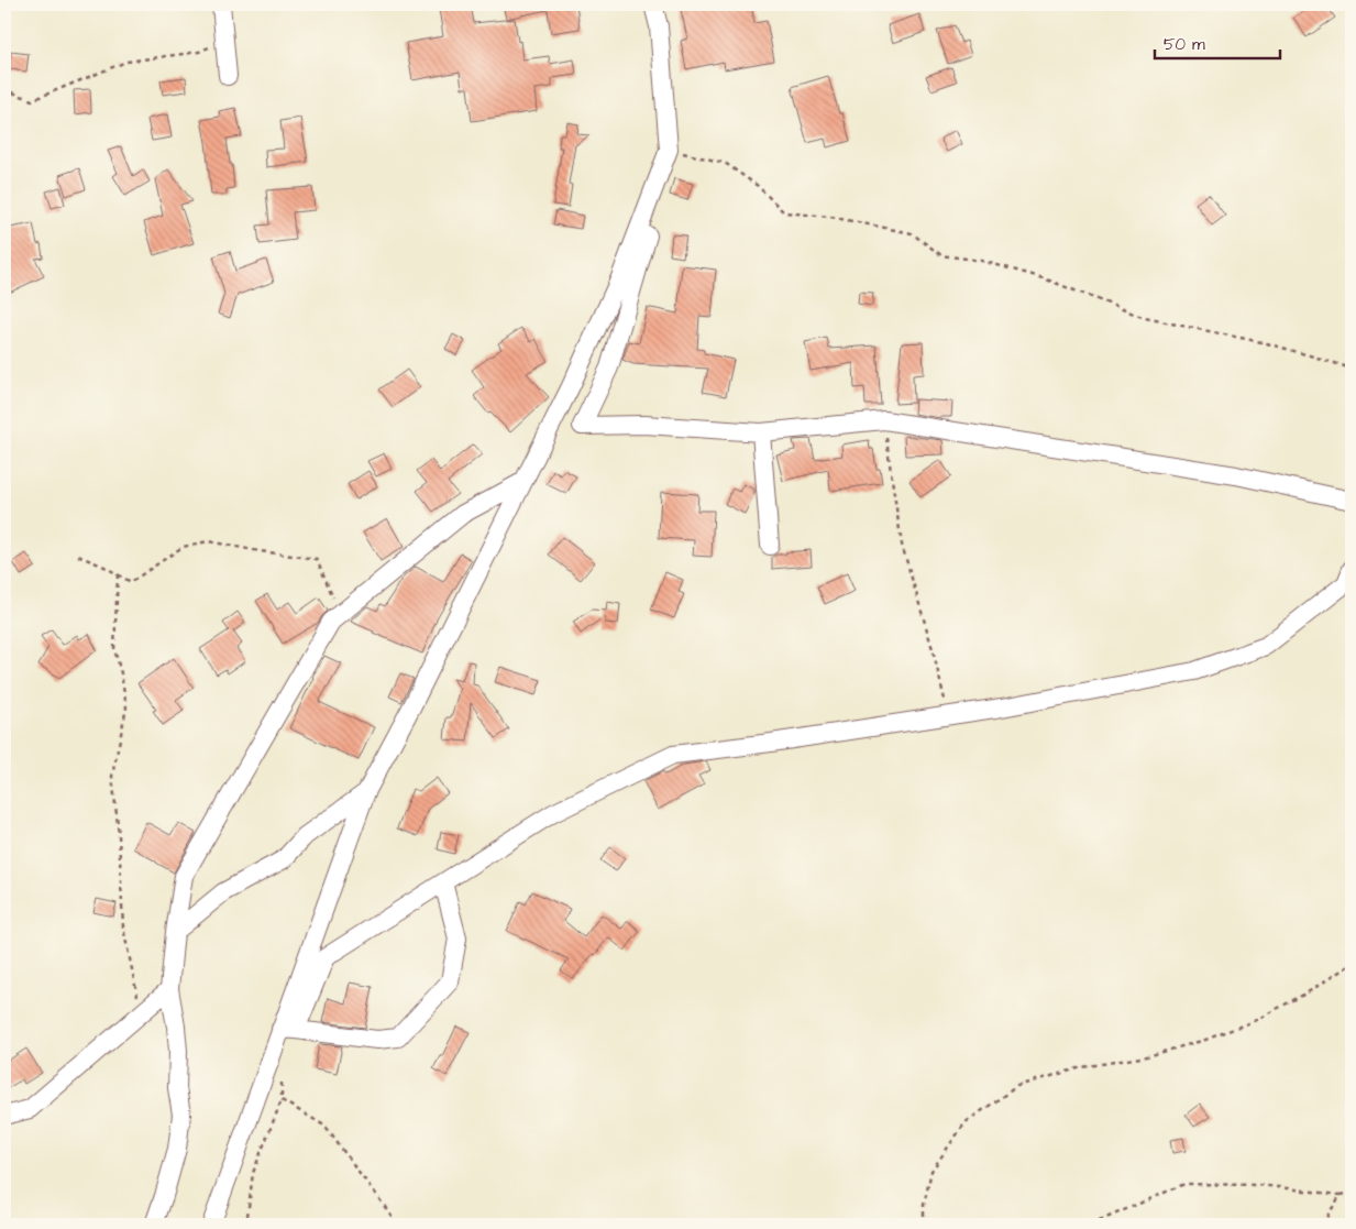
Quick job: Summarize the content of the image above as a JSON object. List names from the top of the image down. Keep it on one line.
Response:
{"scale_bar":"50 m"}
